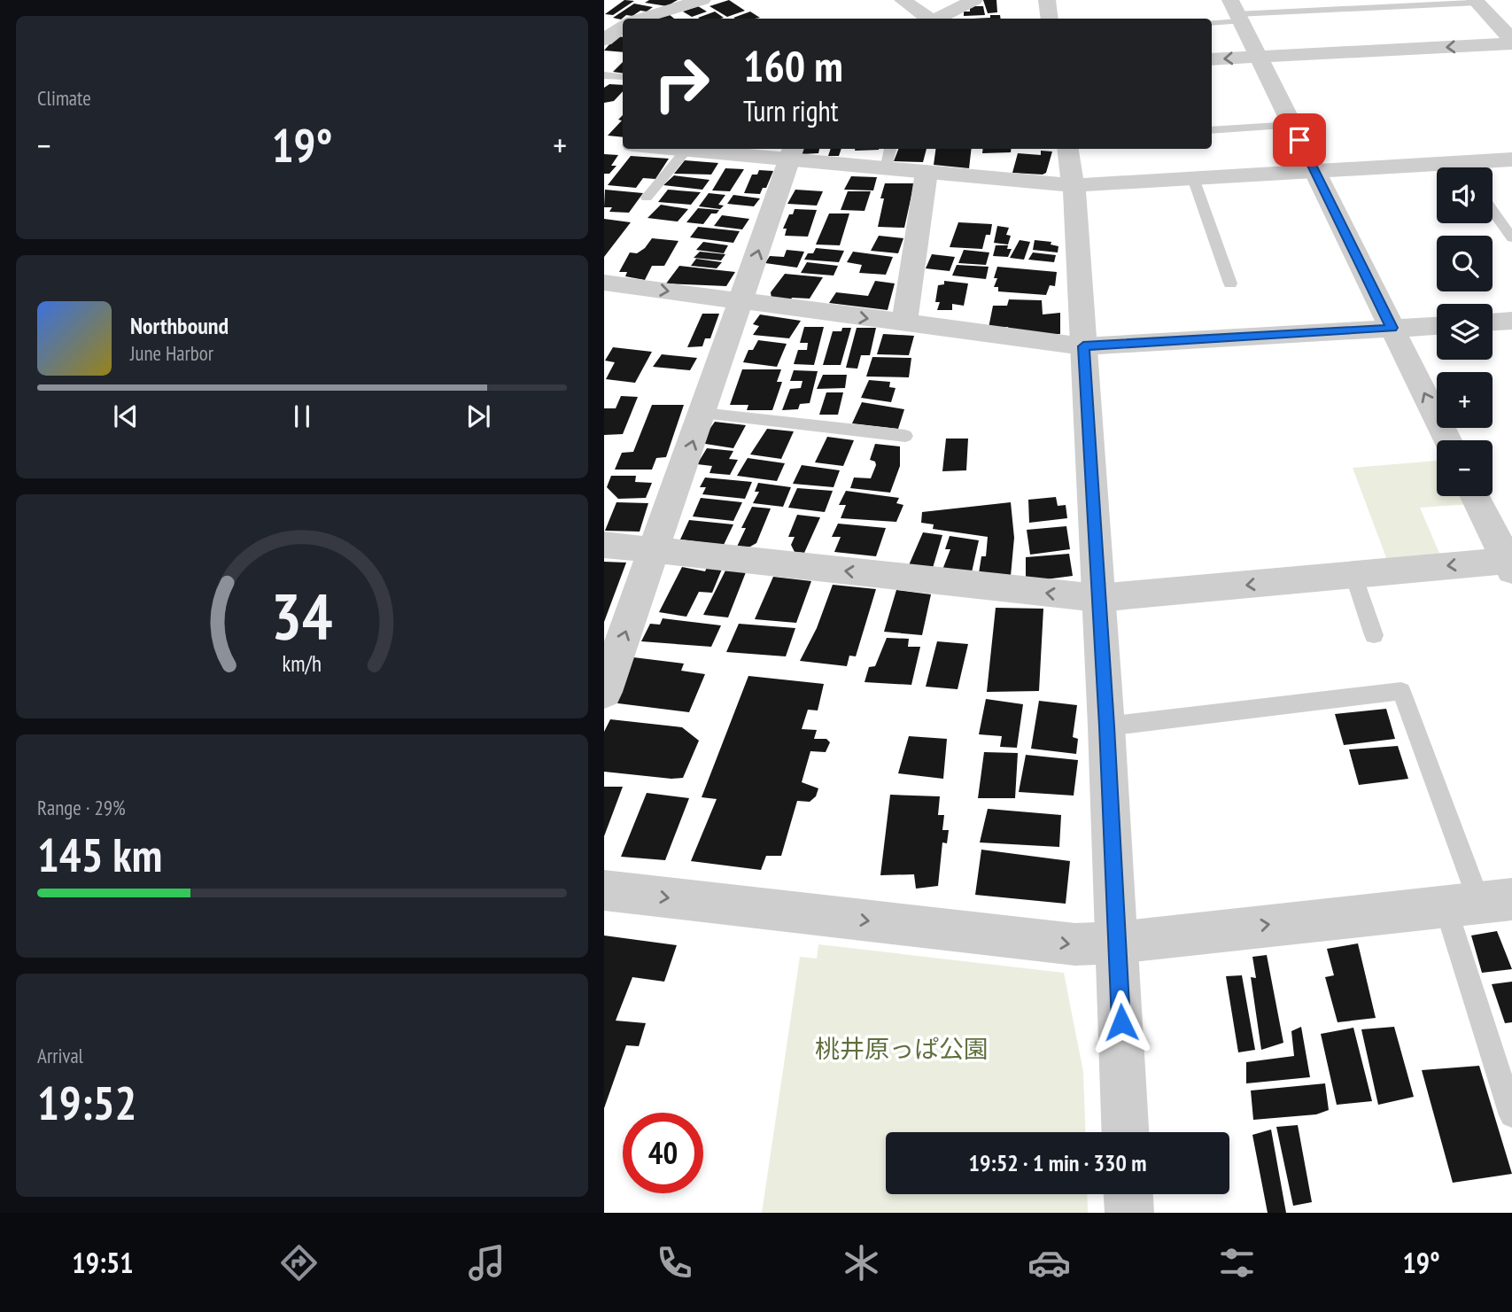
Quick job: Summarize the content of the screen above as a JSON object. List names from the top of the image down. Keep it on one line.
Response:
{"parks":["桃井原っぱ公園"],"page":{"tile":["Climate",["Range · 29%","145 km"],["Arrival","19:52"]],"turn":["160 m","Turn right"],"heat":["−","19°","+"],"map_buttons":["+","−"],"song":["Northbound","June Harbor"],"limit":"40","trip":"19:52 · 1 min · 330 m","tabs":["19:51","19°"],"gauge":["34","km/h"]}}
